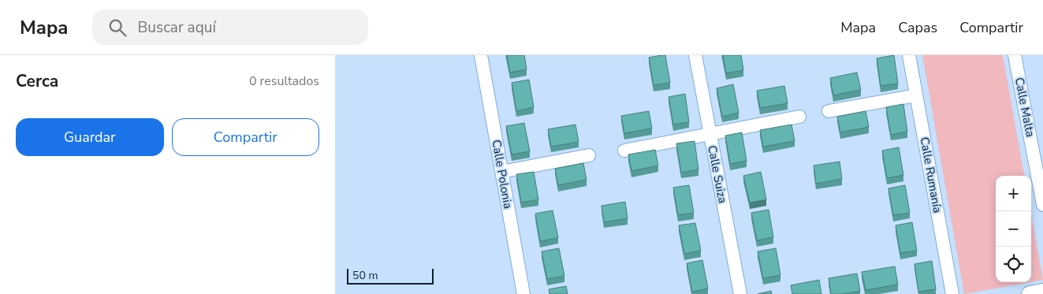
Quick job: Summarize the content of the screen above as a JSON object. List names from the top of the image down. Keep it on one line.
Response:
{"streets":{"street":["Calle Malta","Calle Polonia","Calle Suiza","Calle Rumanía"]},"scale_bar":"50 m","page":{"header":"Mapa","search":"Buscar aquí","nav":["Mapa","Capas","Compartir"],"heading":["Cerca","0 resultados"],"buttons":["Guardar","Compartir"],"map_buttons":["+","−"],"scale":"50 m"}}
